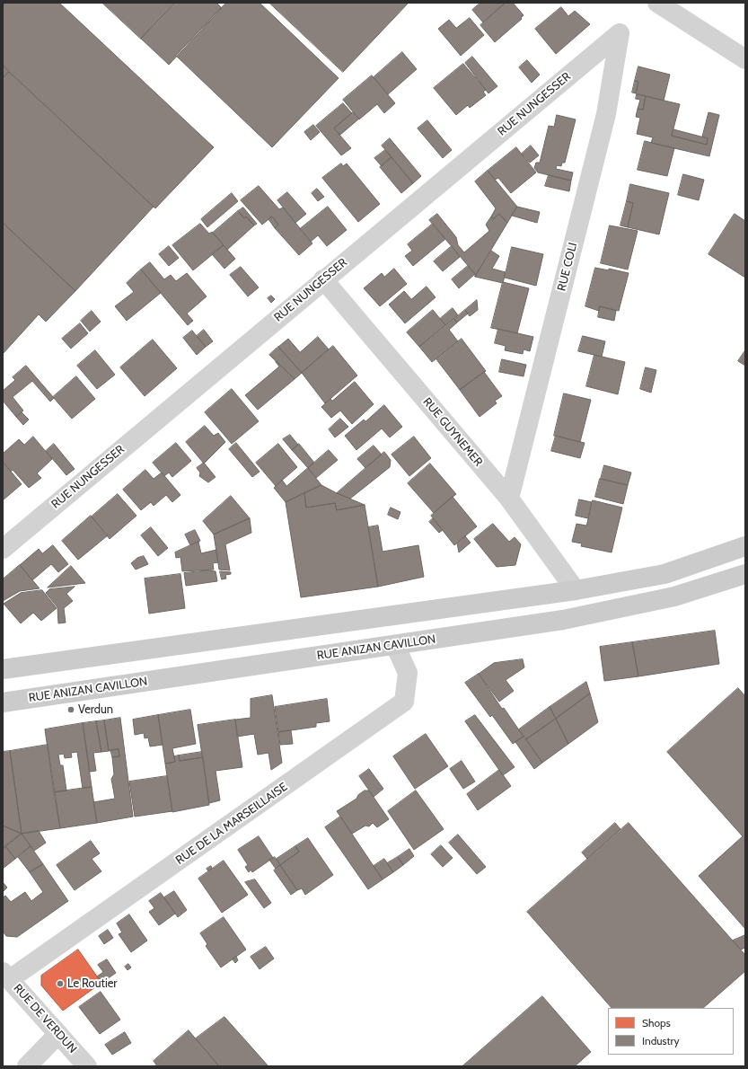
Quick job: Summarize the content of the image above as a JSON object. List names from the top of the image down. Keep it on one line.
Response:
{"streets":{"main road":["RUE ANIZAN CAVILLON"],"street":["RUE NUNGESSER","RUE COLI","RUE GUYNEMER","RUE DE LA MARSEILLAISE","RUE DE VERDUN"]},"crossings":[["RUE NUNGESSER","RUE COLI"],["RUE NUNGESSER","RUE GUYNEMER"],["RUE COLI","RUE GUYNEMER"],["RUE ANIZAN CAVILLON","RUE DE LA MARSEILLAISE"],["RUE DE LA MARSEILLAISE","RUE DE VERDUN"]],"places":["Verdun","Le Routier"],"legend":["Shops","Industry"]}
